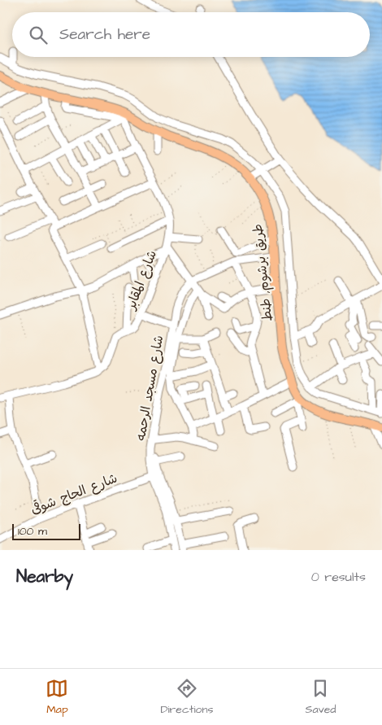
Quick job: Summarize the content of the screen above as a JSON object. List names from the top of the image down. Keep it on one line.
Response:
{"streets":{"main road":["طريق برشوم, طنط"],"street":["شارع المقابر","شارع مسجد الرحمه","شارع الحاج شوقى"]},"crossings":[["طريق برشوم, طنط","شارع المقابر"],["شارع مسجد الرحمه","شارع الحاج شوقى"]],"scale_bar":"100 m","page":{"search":"Search here","scale":"100 m","heading":["Nearby","0 results"],"nav":["Map","Directions","Saved"]}}
